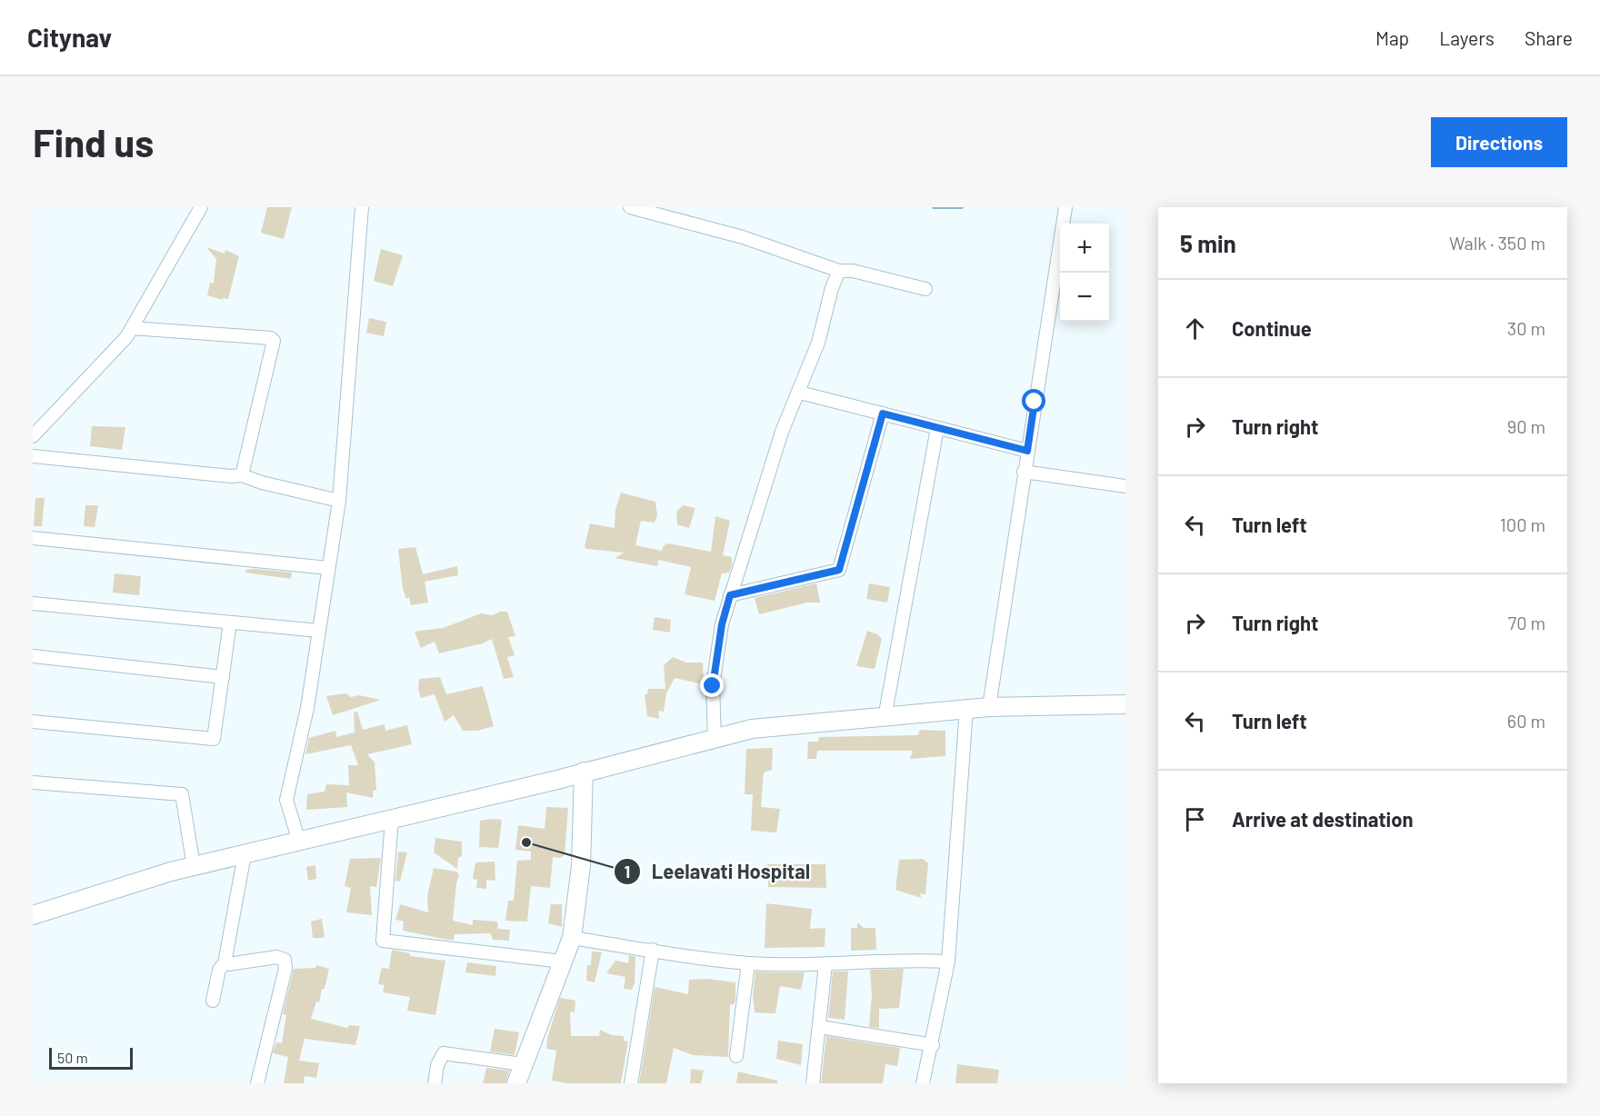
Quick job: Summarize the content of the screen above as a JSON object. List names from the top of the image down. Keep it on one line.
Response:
{"places":["Leelavati Hospital"],"scale_bar":"50 m","page":{"header":"Citynav","nav":["Map","Layers","Share"],"buttons":"Directions","title":"Find us","heading":["5 min","Walk · 350 m"],"map_buttons":["+","−"],"list":[["Continue","30 m"],["Turn right","90 m"],["Turn left","100 m"],["Turn right","70 m"],["Turn left","60 m"],"Arrive at destination"],"scale":"50 m"}}
